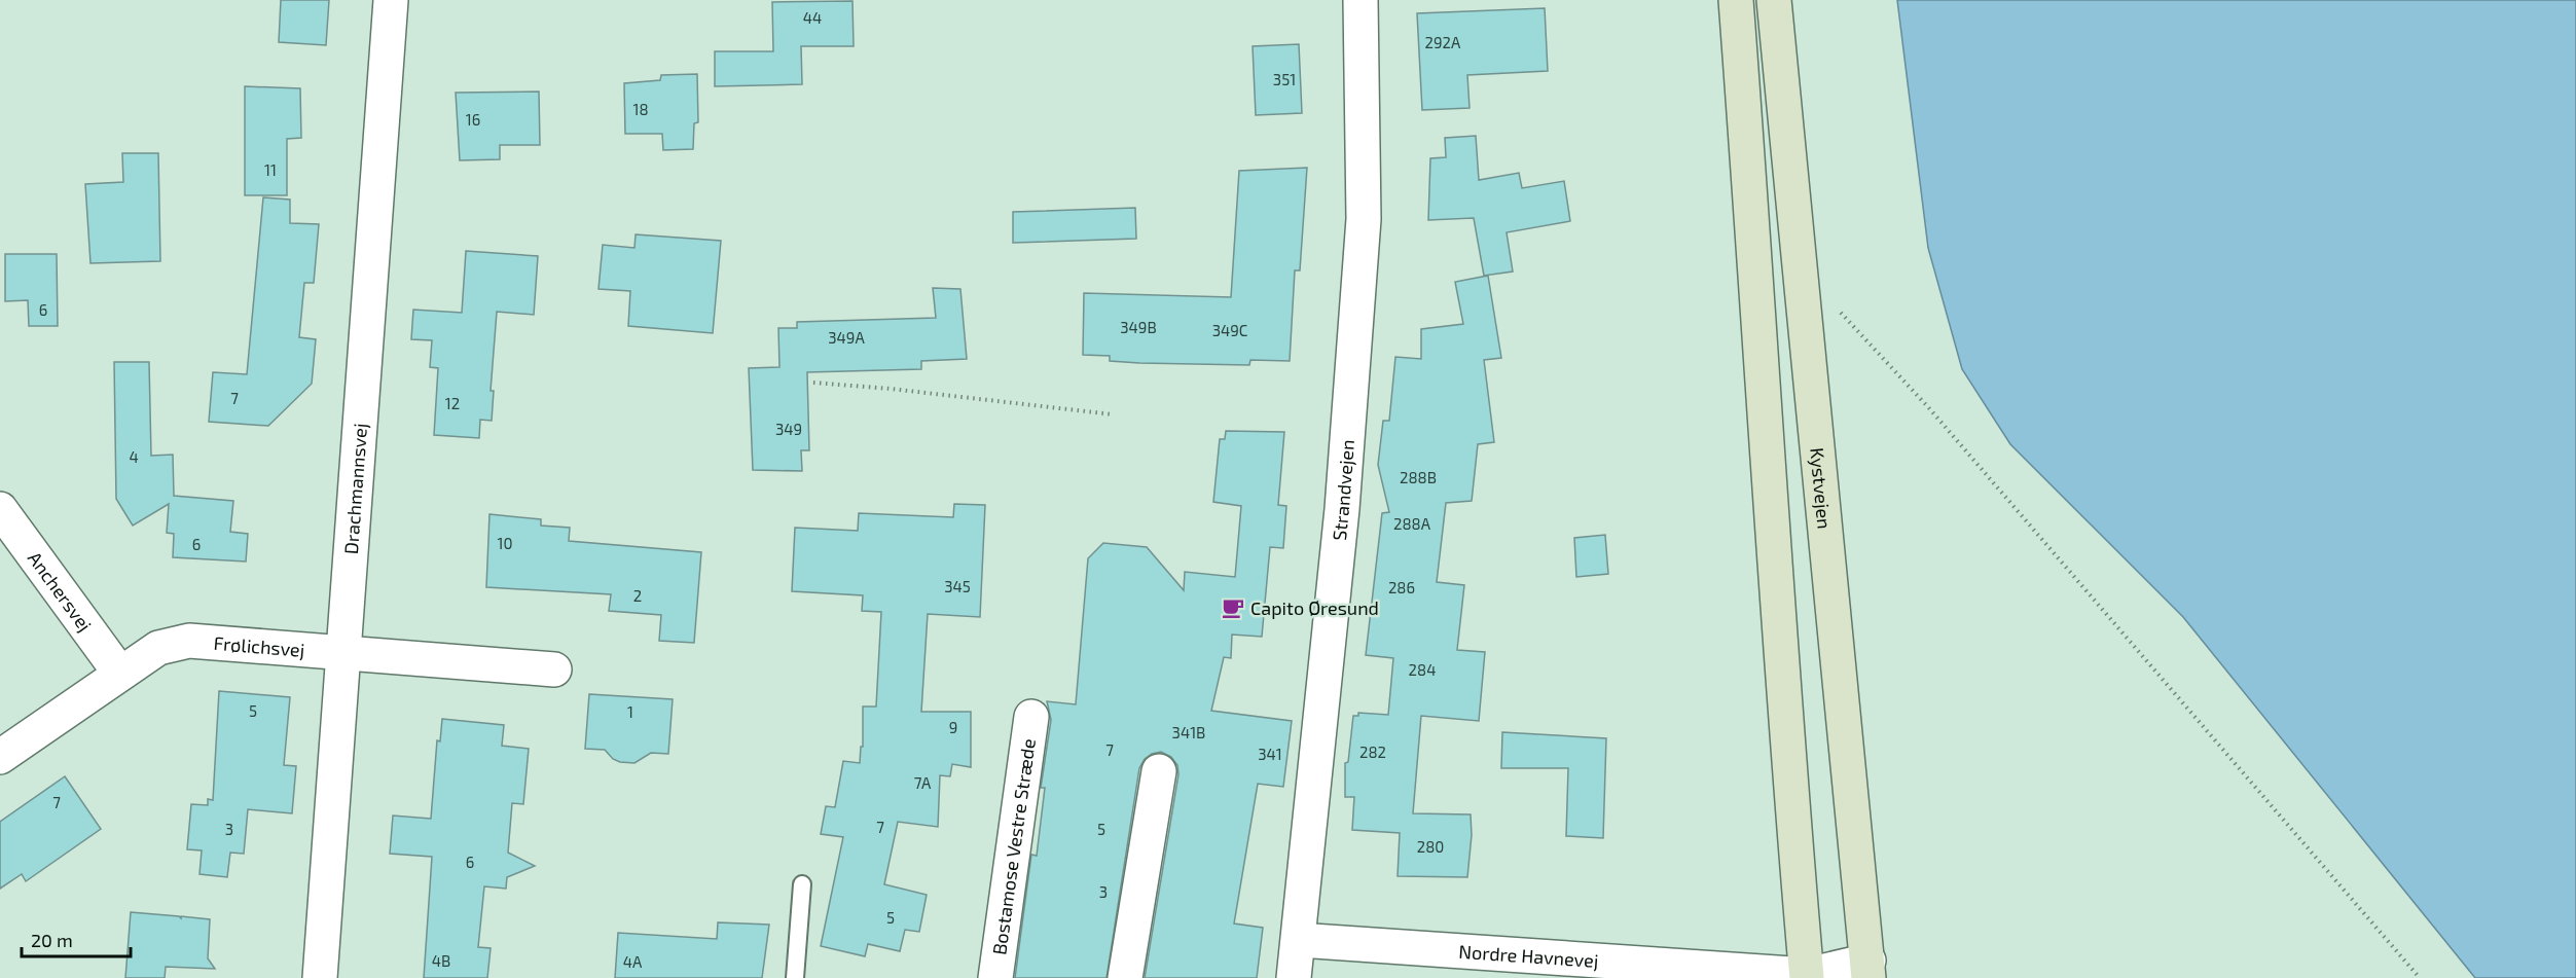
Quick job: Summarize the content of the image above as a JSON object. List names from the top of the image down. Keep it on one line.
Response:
{"streets":{"main road":["Kystvejen"],"street":["Drachmannsvej","Strandvejen","Anchersvej","Frølichsvej","Bostamose Vestre Stræde","Nordre Havnevej"]},"crossings":[["Drachmannsvej","Frølichsvej"],["Strandvejen","Nordre Havnevej"],["Kystvejen","Nordre Havnevej"],["Anchersvej","Frølichsvej"]],"places":{"cafe":["Capito Øresund"]},"house_numbers":["44","292A","351","18","16","11","6","349B","349C","349A","7","12","349","4","288B","288A","10","6","345","286","2","284","5","1","9","341B","7","282","341","7A","7","7","3","5","280","6","3","5","4B","4A"],"scale_bar":"20 m"}
